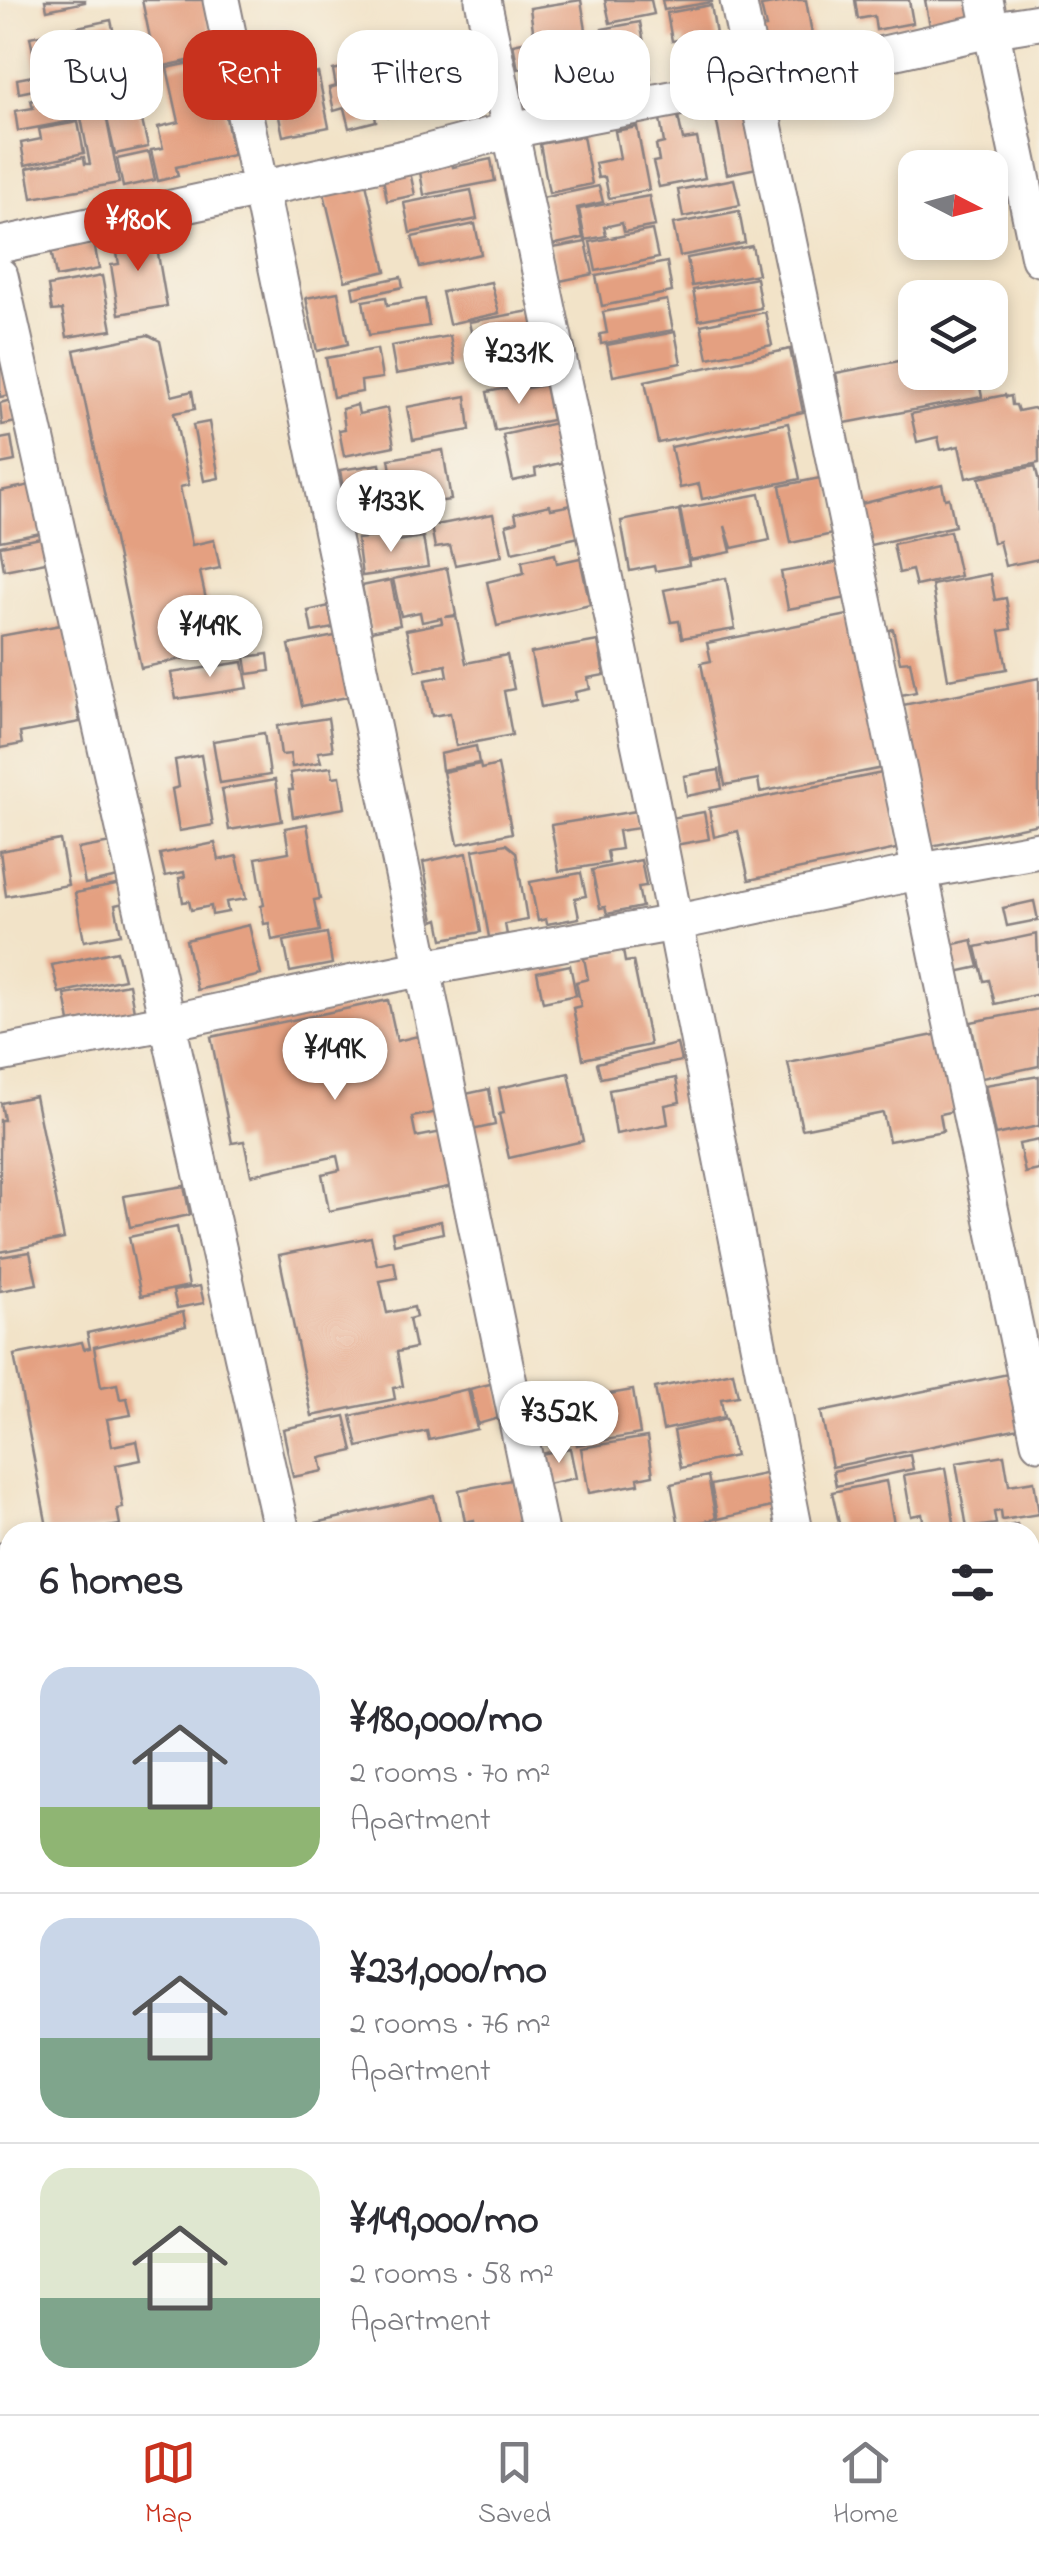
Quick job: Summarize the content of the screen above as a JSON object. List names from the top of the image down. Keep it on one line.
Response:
{"north":"right","page":{"chip":["Buy","Rent","Filters","New","Apartment"],"price":["¥180K","¥231K","¥133K","¥149K","¥149K","¥352K"],"heading":"6 homes","list":[{"name":"¥180,000/mo","note":"2 rooms · 70 m² · Apartment"},{"name":"¥231,000/mo","note":"2 rooms · 76 m² · Apartment"},{"name":"¥149,000/mo","note":"2 rooms · 58 m² · Apartment"}],"tabs":["Map","Saved","Home"]}}
